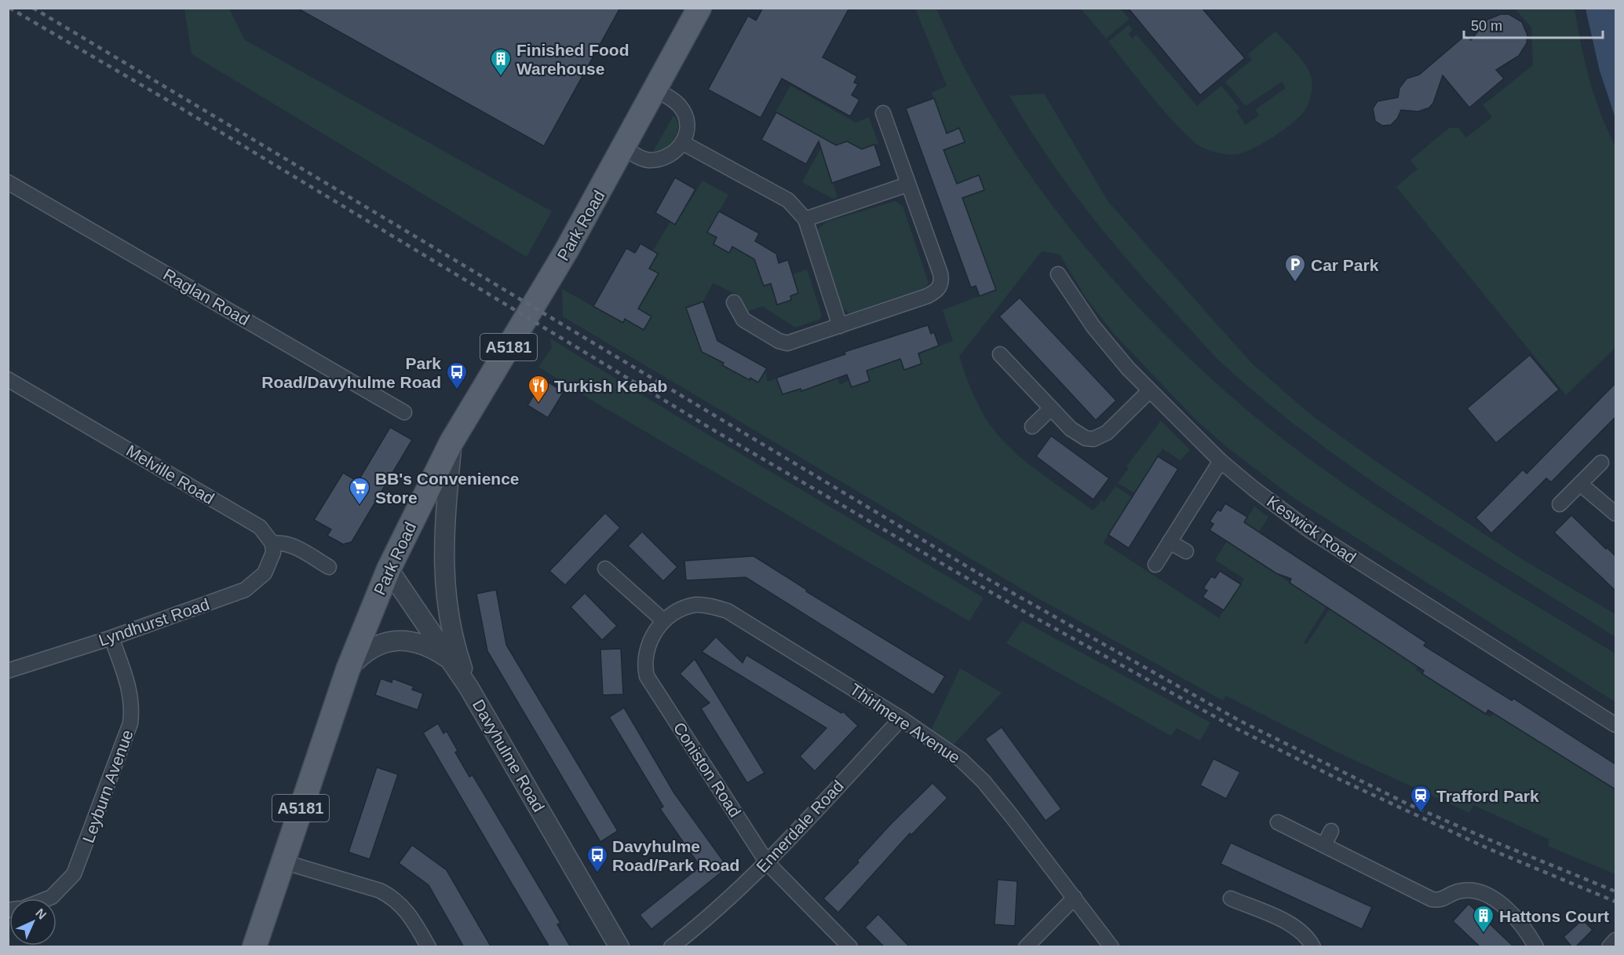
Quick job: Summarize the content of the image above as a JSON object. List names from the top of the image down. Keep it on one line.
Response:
{"streets":{"main road":["Park Road","A5181"],"street":["Raglan Road","Melville Road","Keswick Road","Lyndhurst Road","Thirlmere Avenue","Davyhulme Road","Coniston Road","Leyburn Avenue","Ennerdale Road"]},"crossings":[["Park Road","A5181"],["Park Road","Davyhulme Road"],["Melville Road","Lyndhurst Road"],["Lyndhurst Road","Leyburn Avenue"],["Thirlmere Avenue","Coniston Road"],["Thirlmere Avenue","Ennerdale Road"],["Coniston Road","Ennerdale Road"]],"places":{"building":["Finished Food Warehouse","Hattons Court"],"parking":["Car Park"],"bus stop":["Park Road/Davyhulme Road","Davyhulme Road/Park Road"],"restaurant":["Turkish Kebab"],"supermarket":["BB's Convenience Store"],"station":["Trafford Park"]},"scale_bar":"50 m","north":"top right"}
